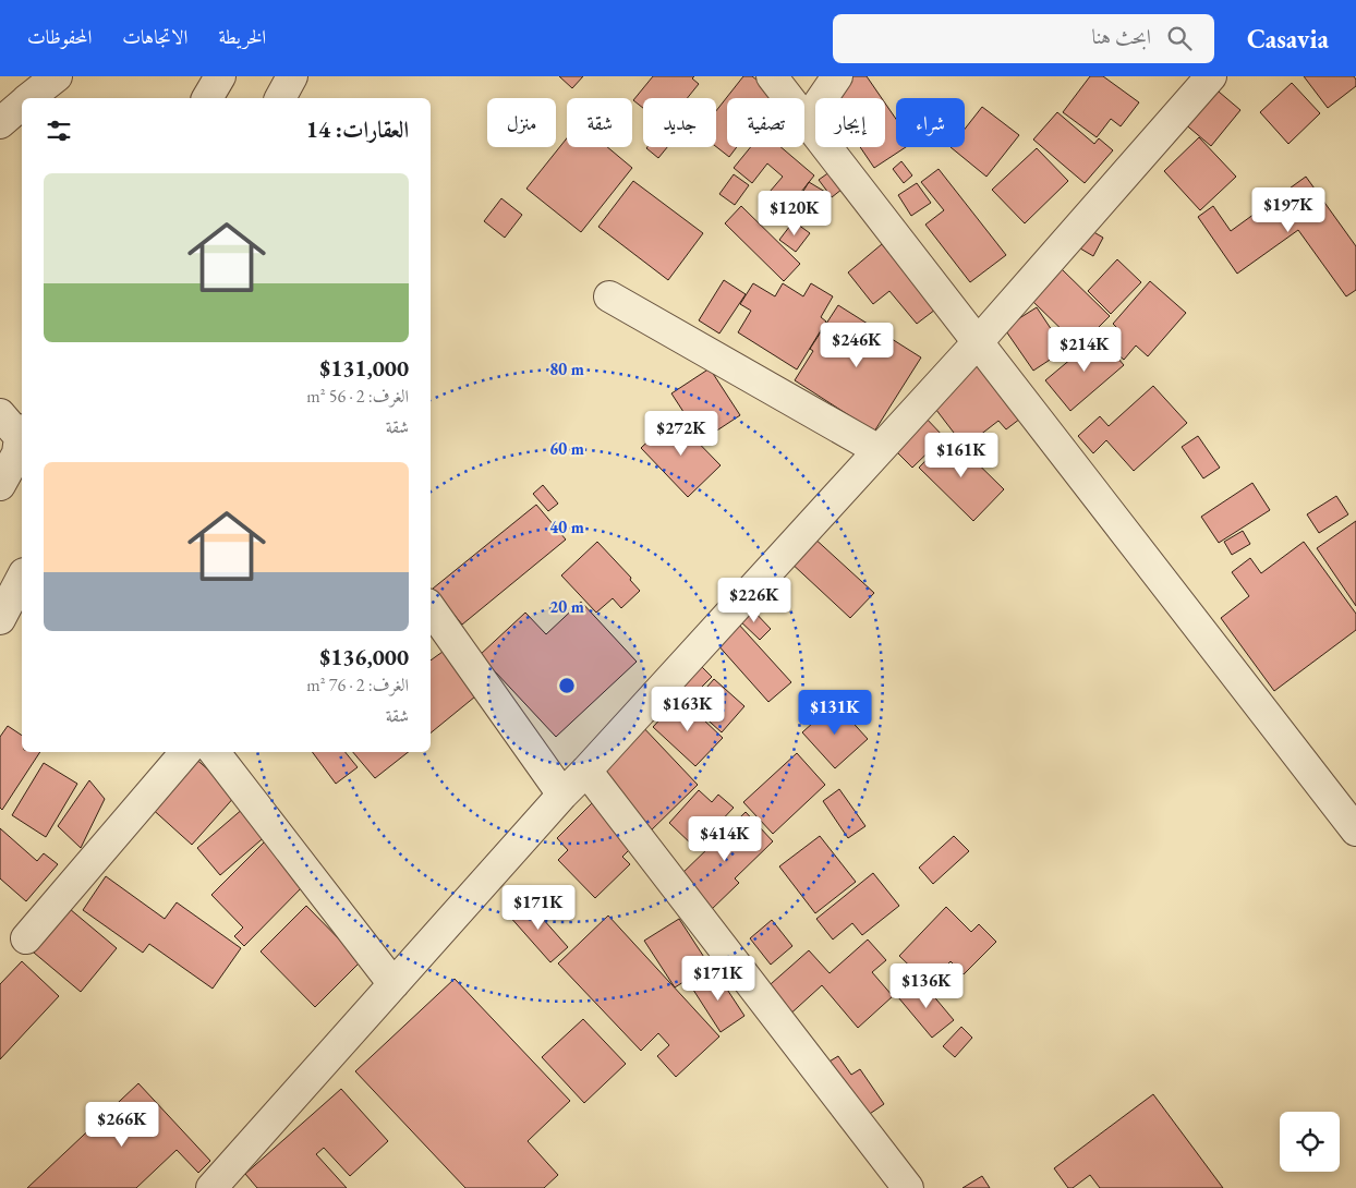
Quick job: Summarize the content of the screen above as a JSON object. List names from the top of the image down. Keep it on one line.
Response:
{"page":{"header":"Casavia","search":"ابحث هنا","nav":["الخريطة","الاتجاهات","المحفوظات"],"chip":["شراء","إيجار","تصفية","جديد","شقة","منزل"],"heading":"العقارات: 14","list":[{"name":"$131,000","note":"الغرف: 2 · 56 m² · شقة"},{"name":"$136,000","note":"الغرف: 2 · 76 m² · شقة"}],"price":["$197K","$120K","$246K","$214K","$272K","$161K","$226K","$163K","$131K","$414K","$171K","$171K","$136K","$266K"]},"rings":["80 m","60 m","40 m","20 m"]}
